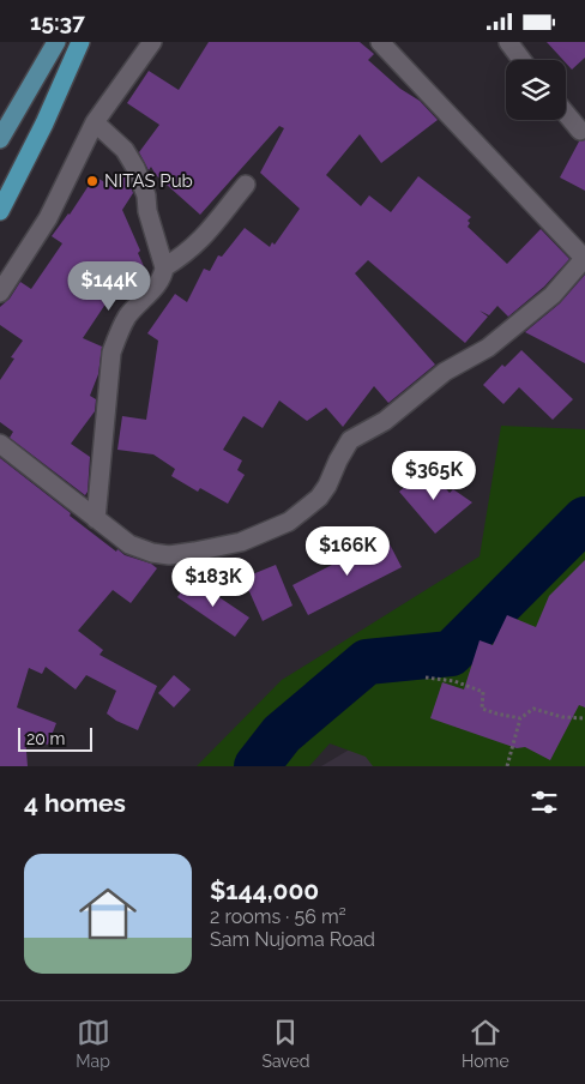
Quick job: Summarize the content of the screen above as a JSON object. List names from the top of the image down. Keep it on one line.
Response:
{"places":["NITAS Pub"],"scale_bar":"20 m","page":{"status":"15:37","price":["$144K","$365K","$166K","$183K"],"scale":"20 m","heading":"4 homes","list":[{"name":"$144,000","note":"2 rooms · 56 m² · Sam Nujoma Road"}],"tabs":["Map","Saved","Home"]}}
